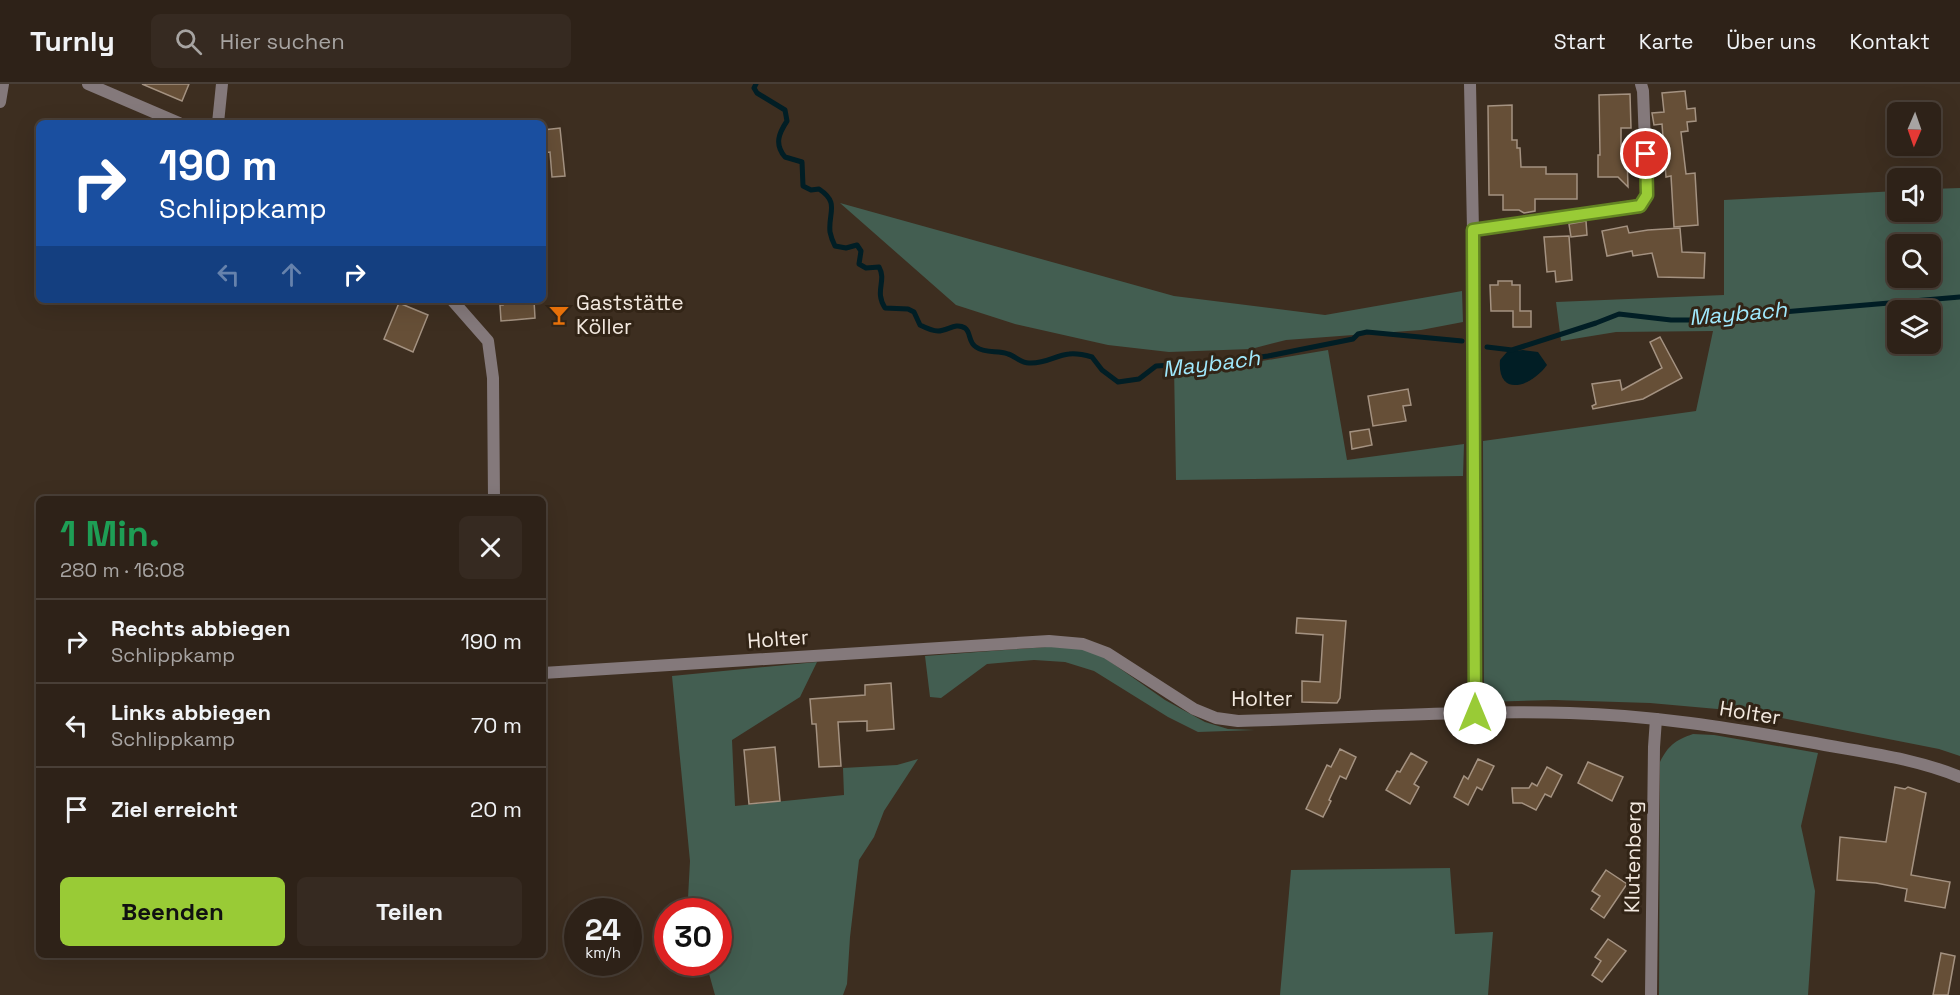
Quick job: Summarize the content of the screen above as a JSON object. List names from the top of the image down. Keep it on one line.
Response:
{"streets":{"street":["Holter","Klutenberg"]},"crossings":[["Holter","Klutenberg"]],"water":["Maybach"],"places":{"bar":["Gaststätte Köller"]},"north":"bottom","page":{"header":"Turnly","search":"Hier suchen","nav":["Start","Karte","Über uns","Kontakt"],"turn":["190 m","Schlippkamp"],"heading":["1 Min.","280 m · 16:08"],"list":[{"name":"Rechts abbiegen","note":"Schlippkamp","value":"190 m"},{"name":"Links abbiegen","note":"Schlippkamp","value":"70 m"},{"name":"Ziel erreicht","value":"20 m"}],"buttons":["Beenden","Teilen"],"speed":"24 km/h","limit":"30"}}
